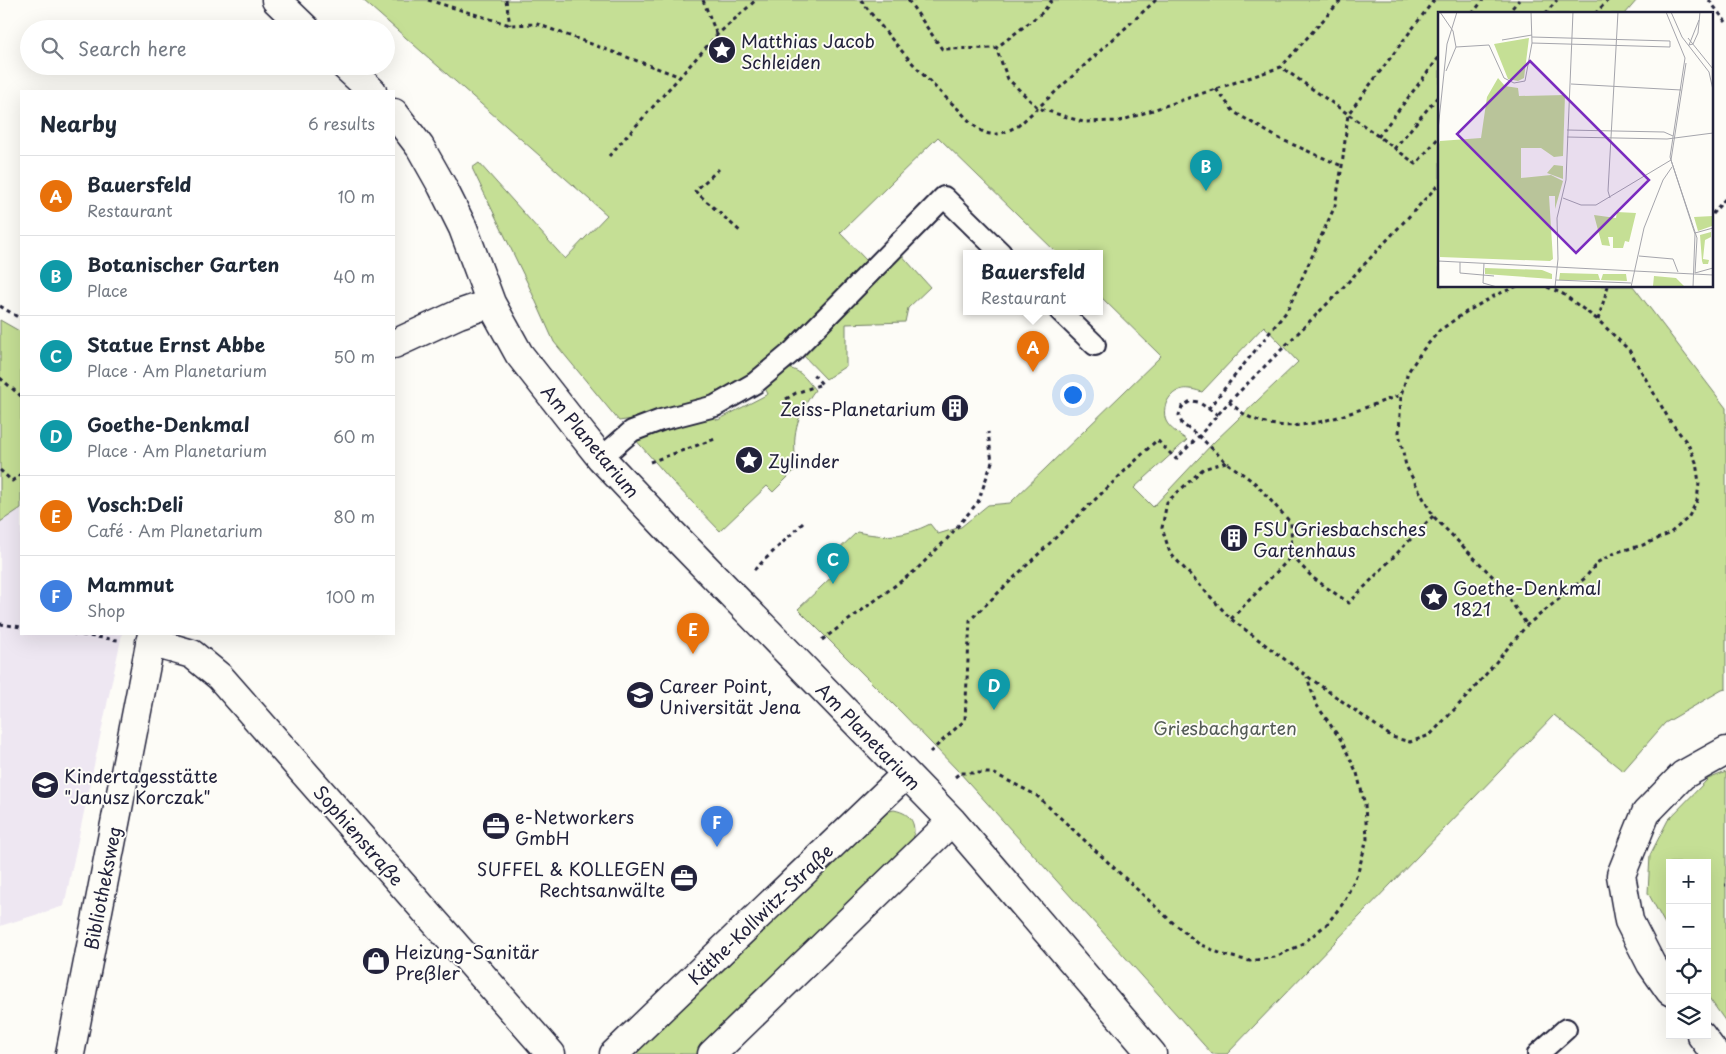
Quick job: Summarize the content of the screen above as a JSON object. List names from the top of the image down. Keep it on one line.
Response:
{"streets":{"street":["Am Planetarium","Sophienstraße","Bibliotheksweg","Käthe-Kollwitz-Straße"]},"crossings":[["Am Planetarium","Käthe-Kollwitz-Straße"],["Sophienstraße","Bibliotheksweg"]],"parks":["Griesbachgarten"],"places":{"place":["Matthias Jacob Schleiden","Zylinder","Goethe-Denkmal 1821"],"building":["Zeiss-Planetarium","FSU Griesbachsches Gartenhaus"],"school or university":["Career Point, Universität Jena","Kindertagesstätte \"Janusz Korczak\""],"office":["e-Networkers GmbH","SUFFEL & KOLLEGEN Rechtsanwälte"],"shop":["Heizung-Sanitär Preßler"]},"page":{"search":"Search here","heading":["Nearby","6 results"],"pins":["B","A","C","E","D","F"],"list":[{"mark":"A","name":"Bauersfeld","note":"Restaurant","value":"10 m"},{"mark":"B","name":"Botanischer Garten","note":"Place","value":"40 m"},{"mark":"C","name":"Statue Ernst Abbe","note":"Place · Am Planetarium","value":"50 m"},{"mark":"D","name":"Goethe-Denkmal","note":"Place · Am Planetarium","value":"60 m"},{"mark":"E","name":"Vosch:Deli","note":"Café · Am Planetarium","value":"80 m"},{"mark":"F","name":"Mammut","note":"Shop","value":"100 m"}],"popup":["Bauersfeld","Restaurant"],"map_buttons":["+","−"]}}
